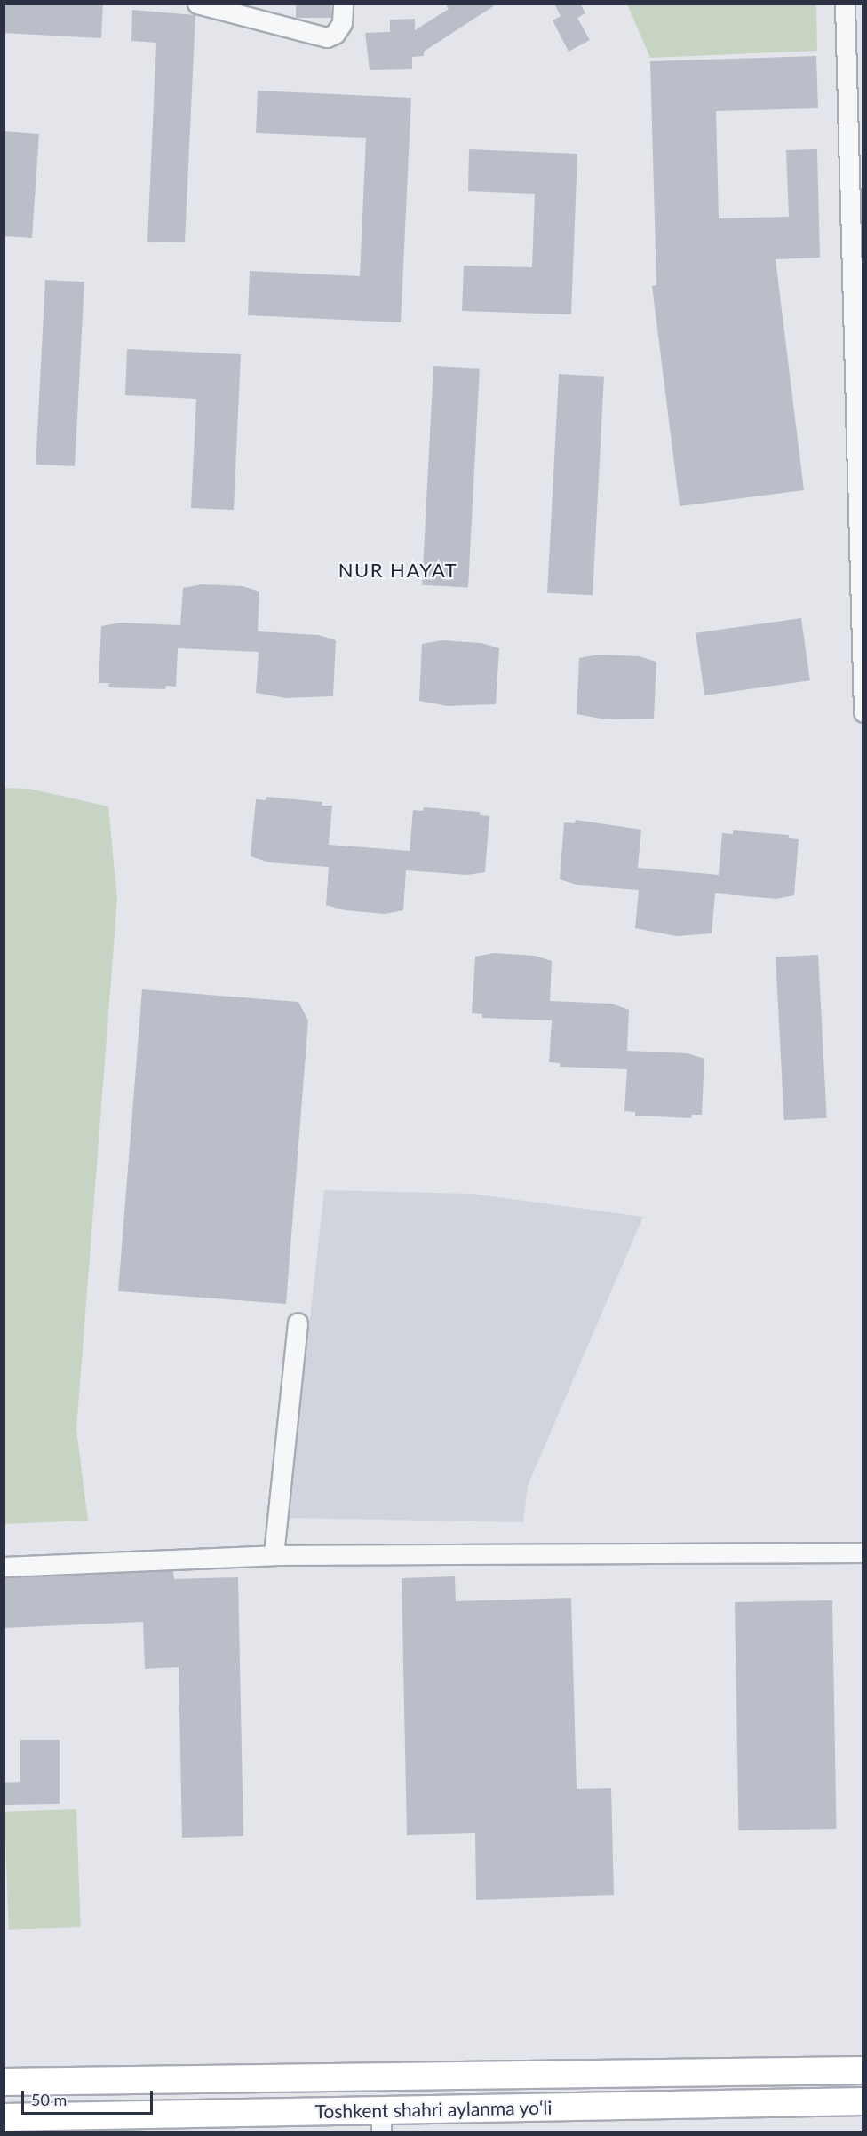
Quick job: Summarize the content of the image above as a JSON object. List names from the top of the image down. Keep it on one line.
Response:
{"streets":{"highway":["Toshkent shahri aylanma yoʻli"]},"districts":["NUR HAYAT"],"scale_bar":"50 m"}
